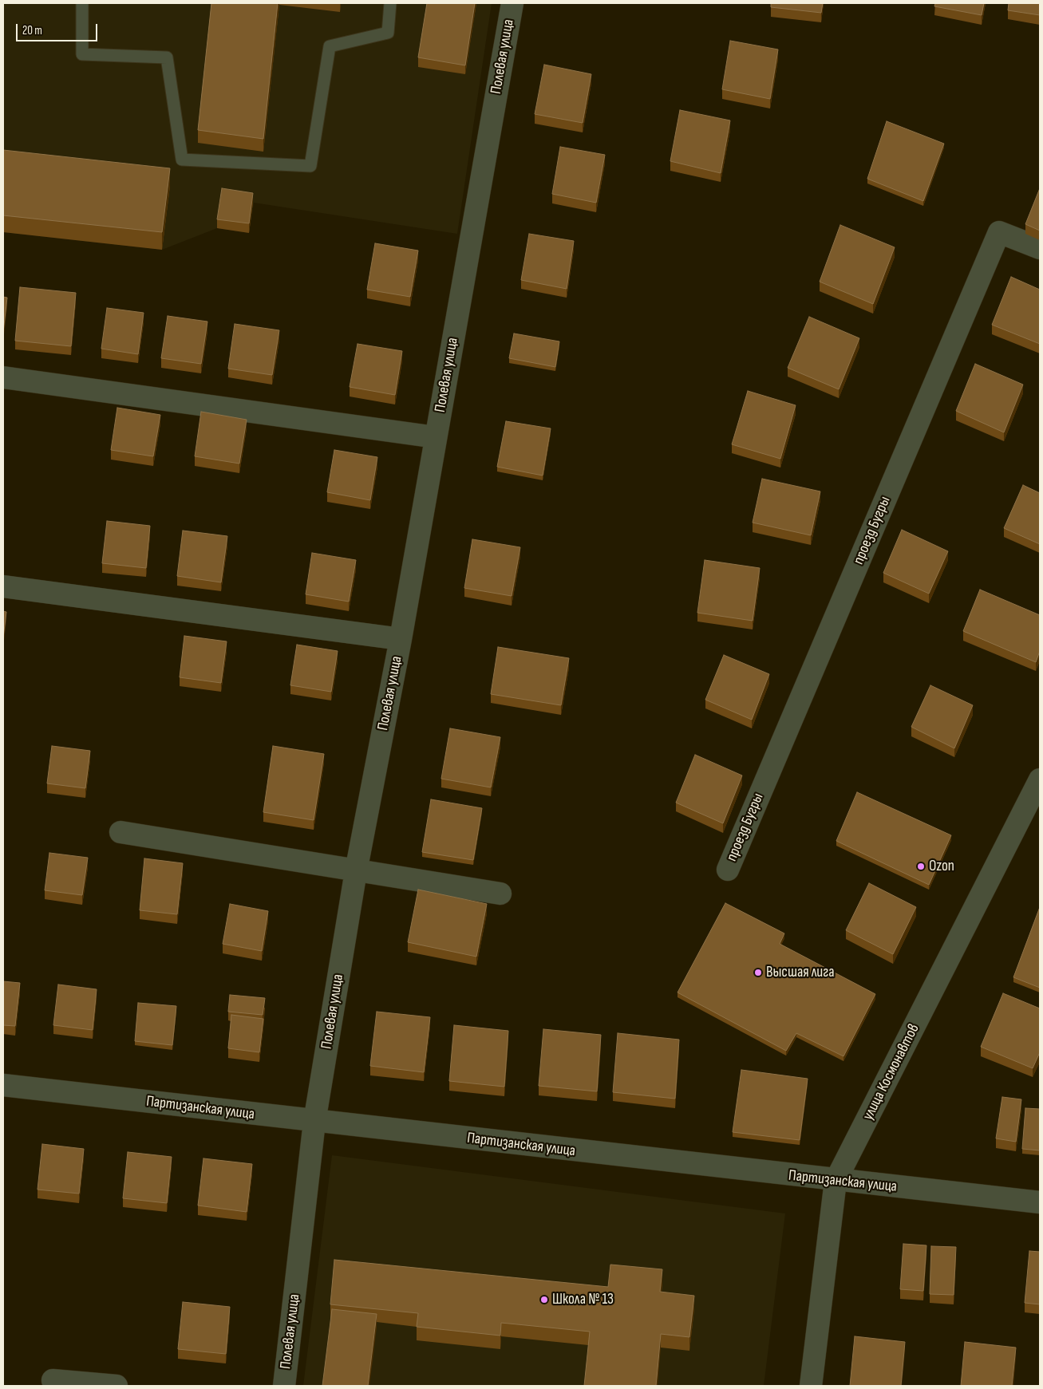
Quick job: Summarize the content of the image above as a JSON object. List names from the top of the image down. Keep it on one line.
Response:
{"streets":{"street":["Полевая улица","проезд Бугры","улица Космонавтов","Партизанская улица"]},"crossings":[["Полевая улица","Партизанская улица"],["улица Космонавтов","Партизанская улица"]],"places":["Ozon","Высшая лига","Школа № 13"],"scale_bar":"20 m"}
